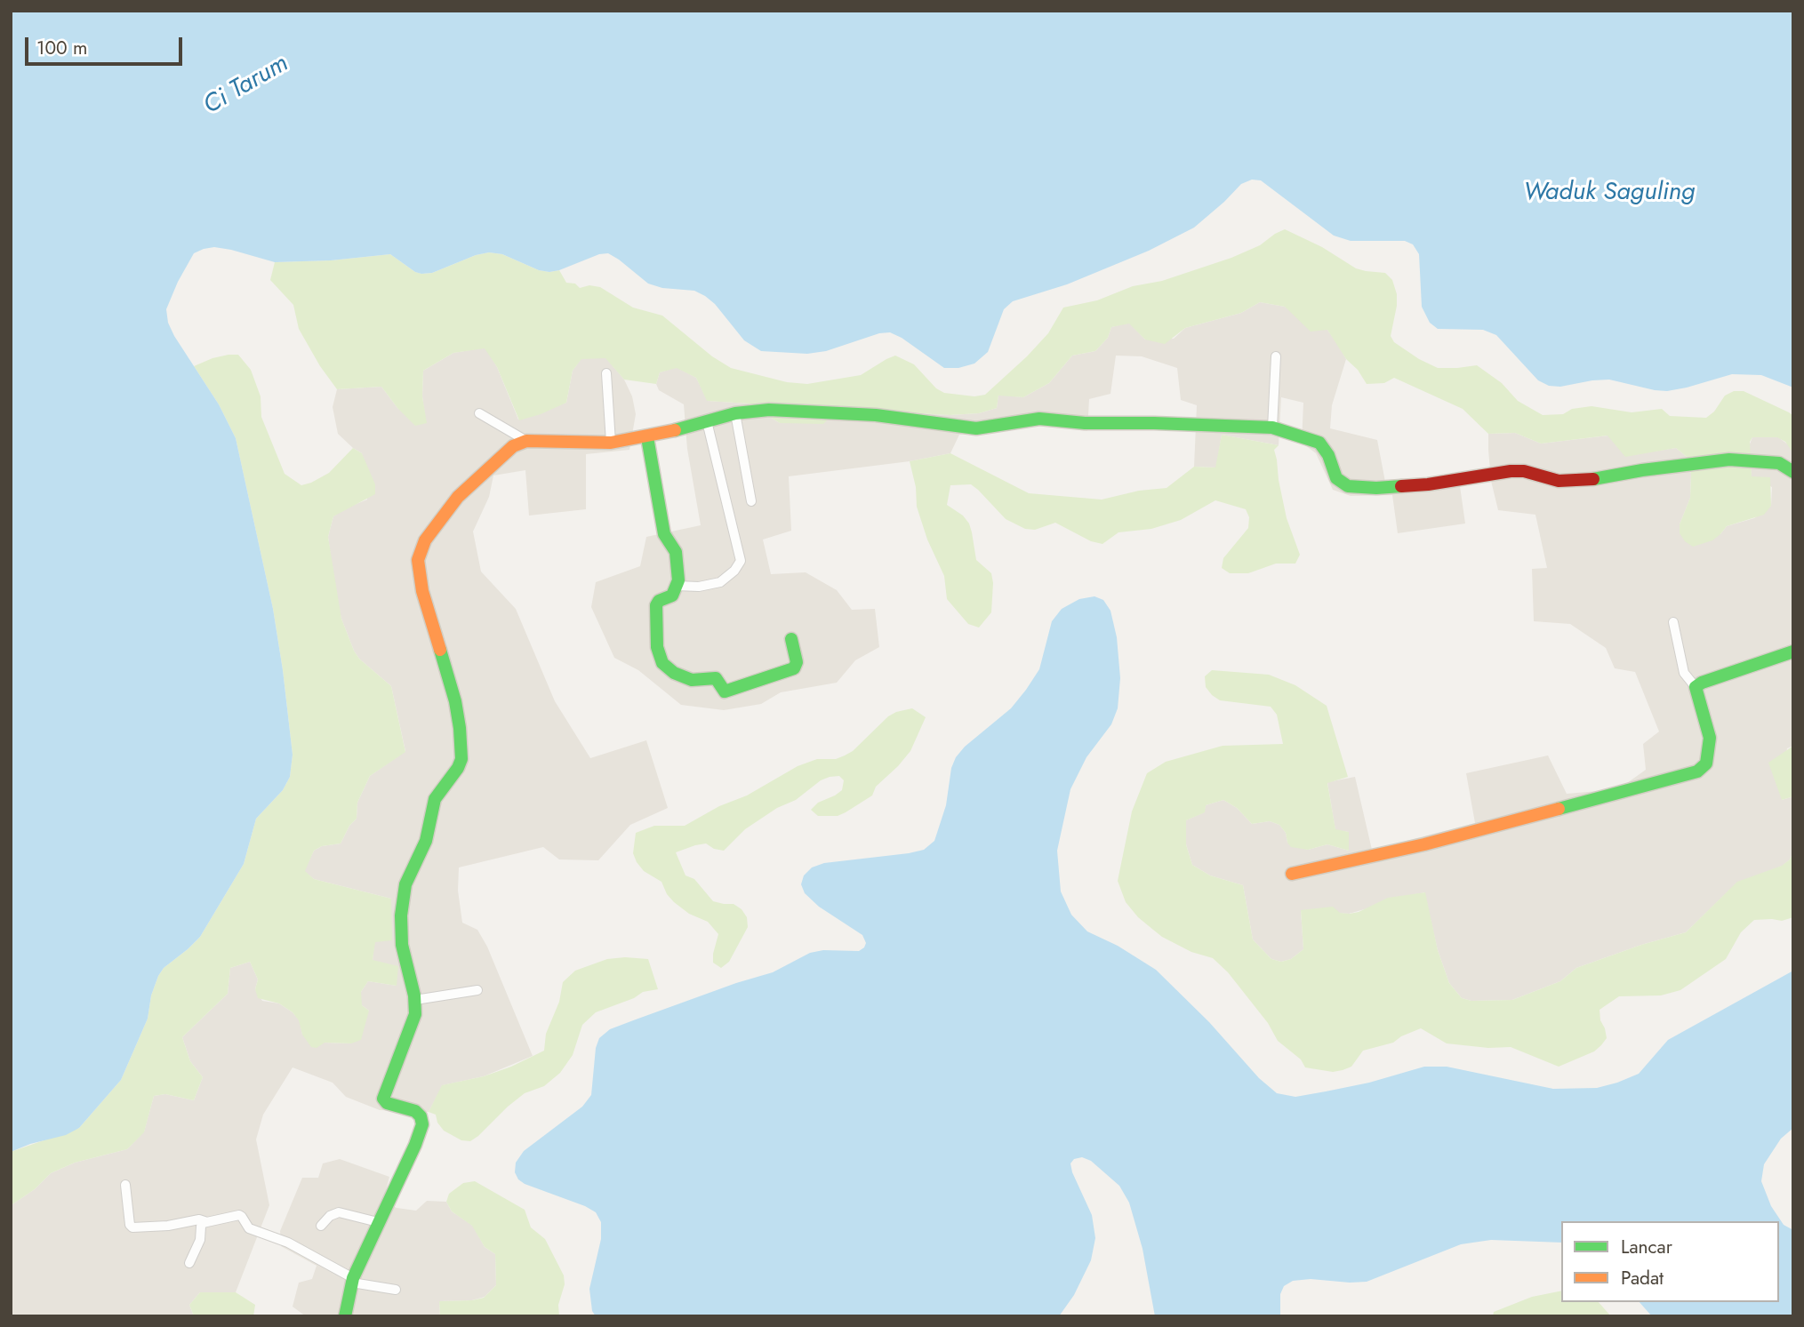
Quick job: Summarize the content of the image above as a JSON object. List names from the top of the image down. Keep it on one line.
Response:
{"water":["Ci Tarum","Waduk Saguling"],"legend":["Lancar","Padat"],"scale_bar":"100 m"}
